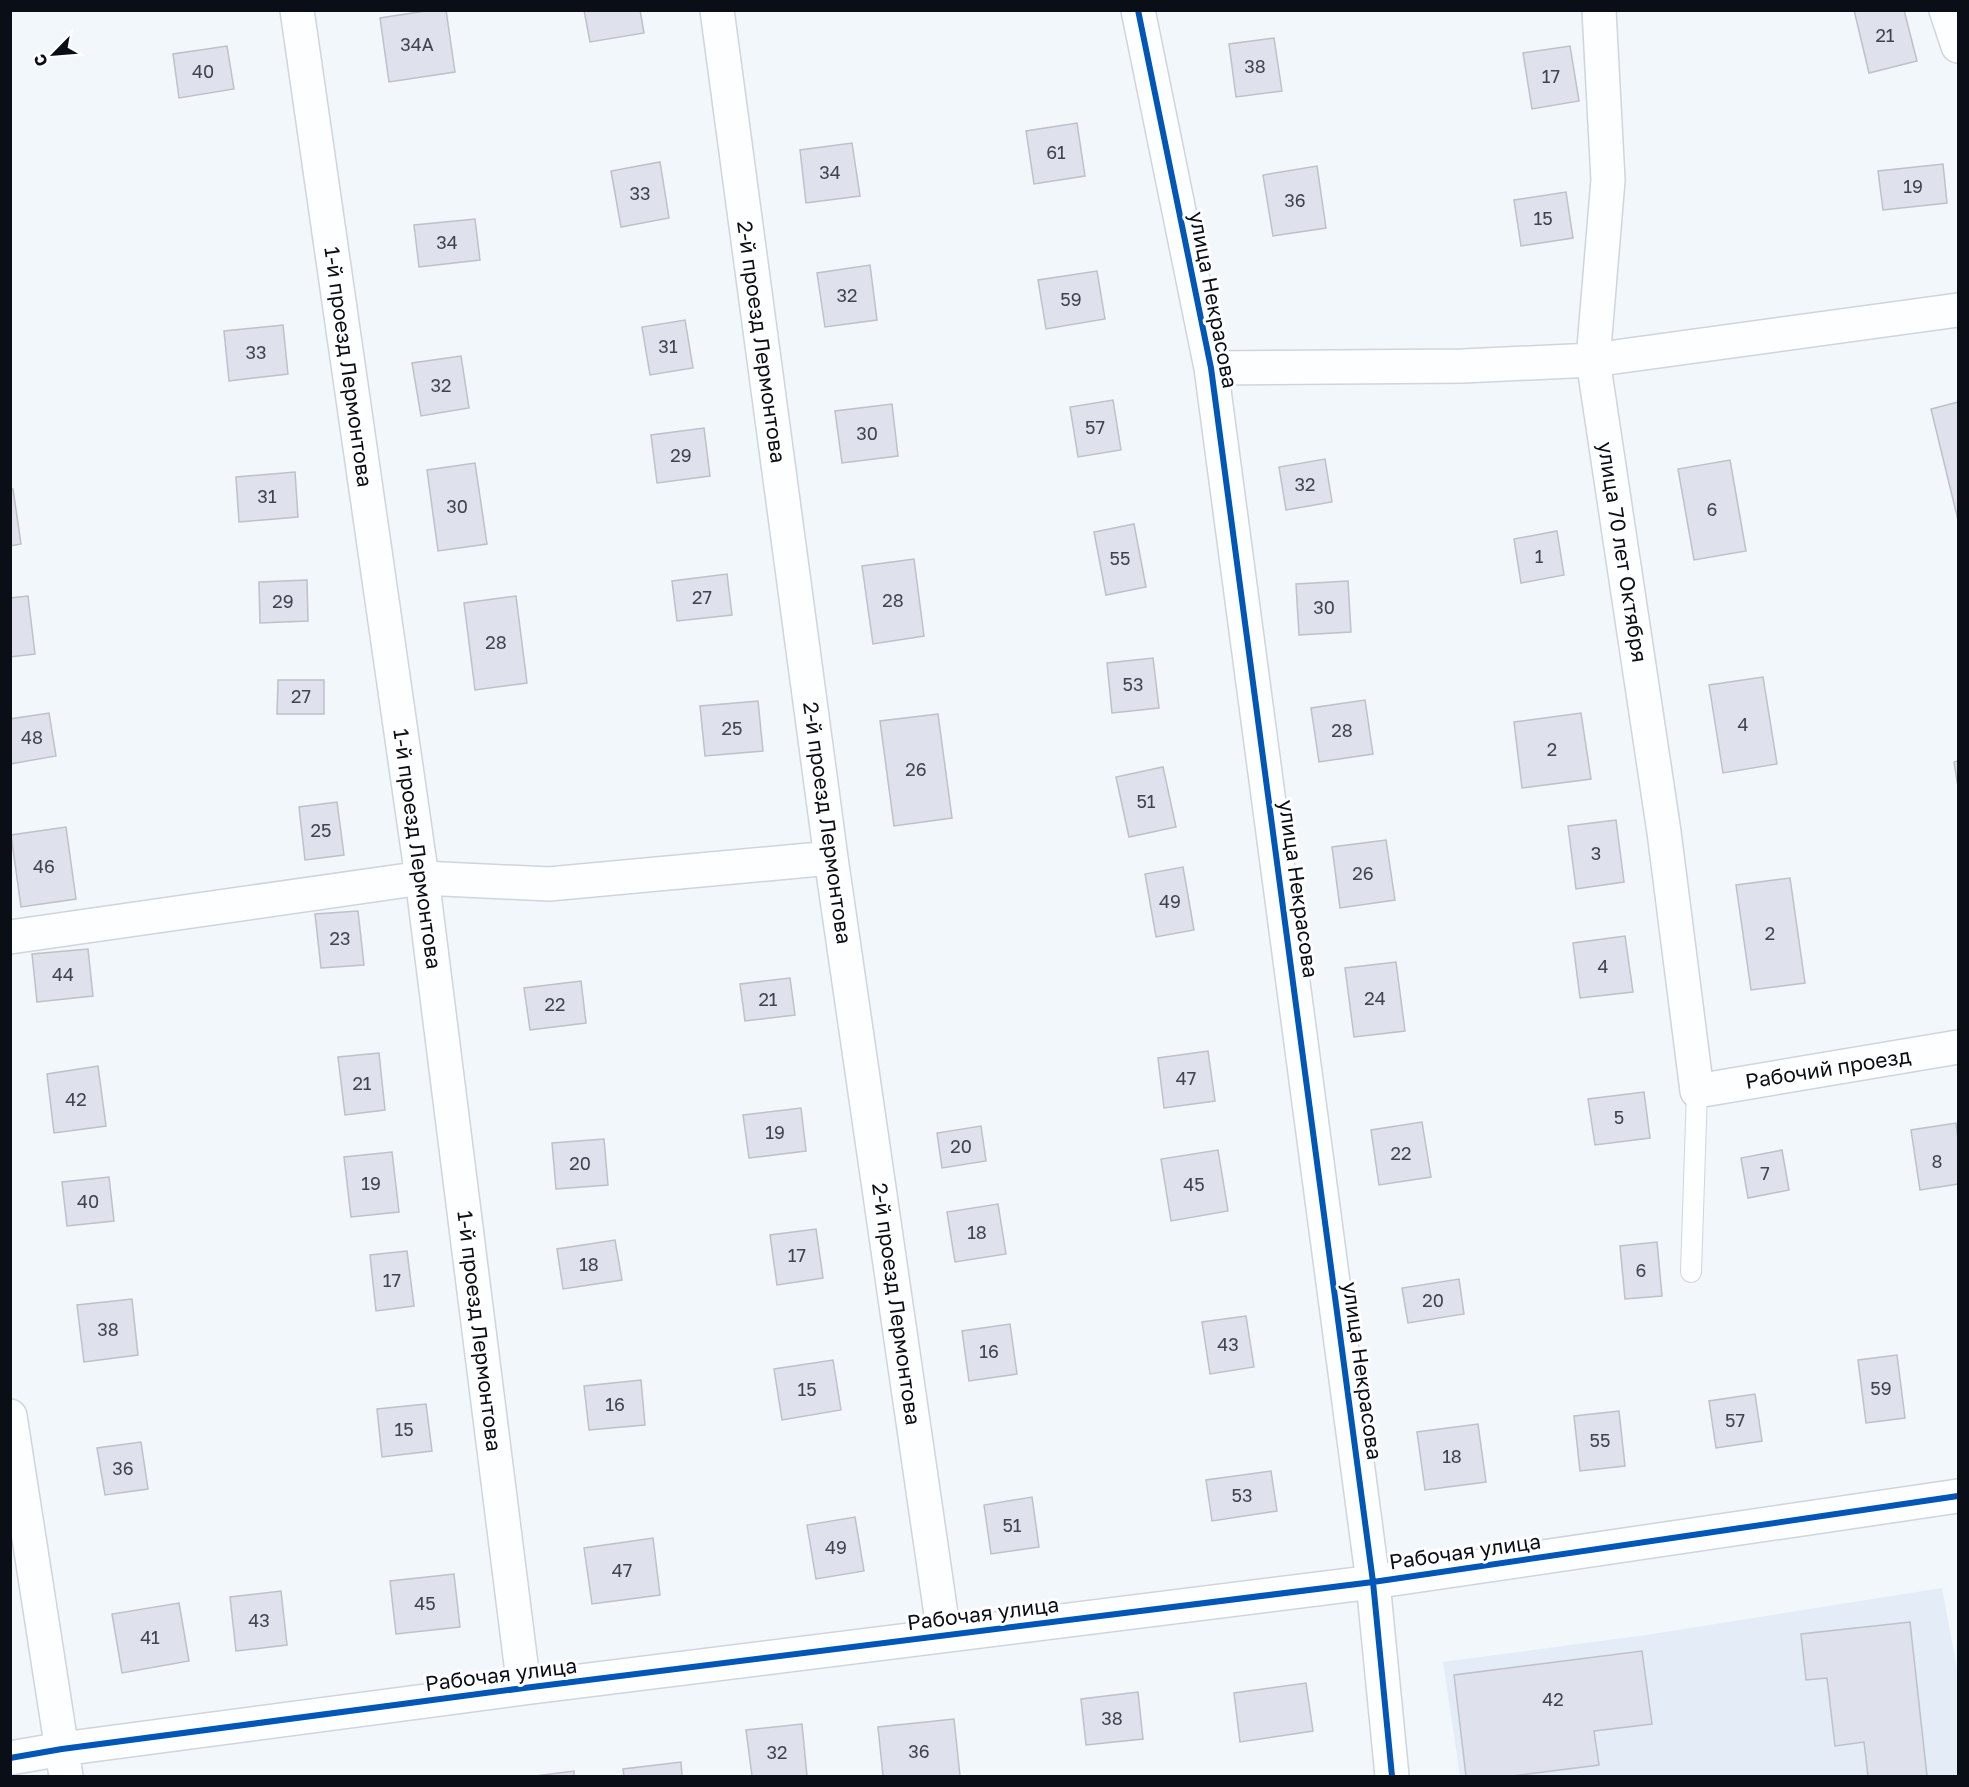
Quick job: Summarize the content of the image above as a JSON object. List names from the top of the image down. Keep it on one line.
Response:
{"streets":{"street":["улица Некрасова","2-й проезд Лермонтова","1-й проезд Лермонтова","улица 70 лет Октября","Рабочий проезд","Рабочая улица"]},"crossings":[["улица Некрасова","Рабочая улица"],["2-й проезд Лермонтова","Рабочая улица"],["1-й проезд Лермонтова","Рабочая улица"],["улица 70 лет Октября","Рабочий проезд"]],"house_numbers":["21","34А","38","40","17","61","34","19","33","36","15","34","32","59","31","33","32","57","30","29","32","31","30","6","1","55","27","28","29","30","28","53","27","4","25","28","48","2","26","51","25","3","46","26","49","2","23","4","44","24","21","22","47","21","42","5","19","20","22","8","20","7","19","45","40","18","17","18","6","17","20","38","43","16","59","15","16","57","15","55","18","36","53","51","49","47","45","43","41","42","38","36","32"],"north":"bottom left"}
